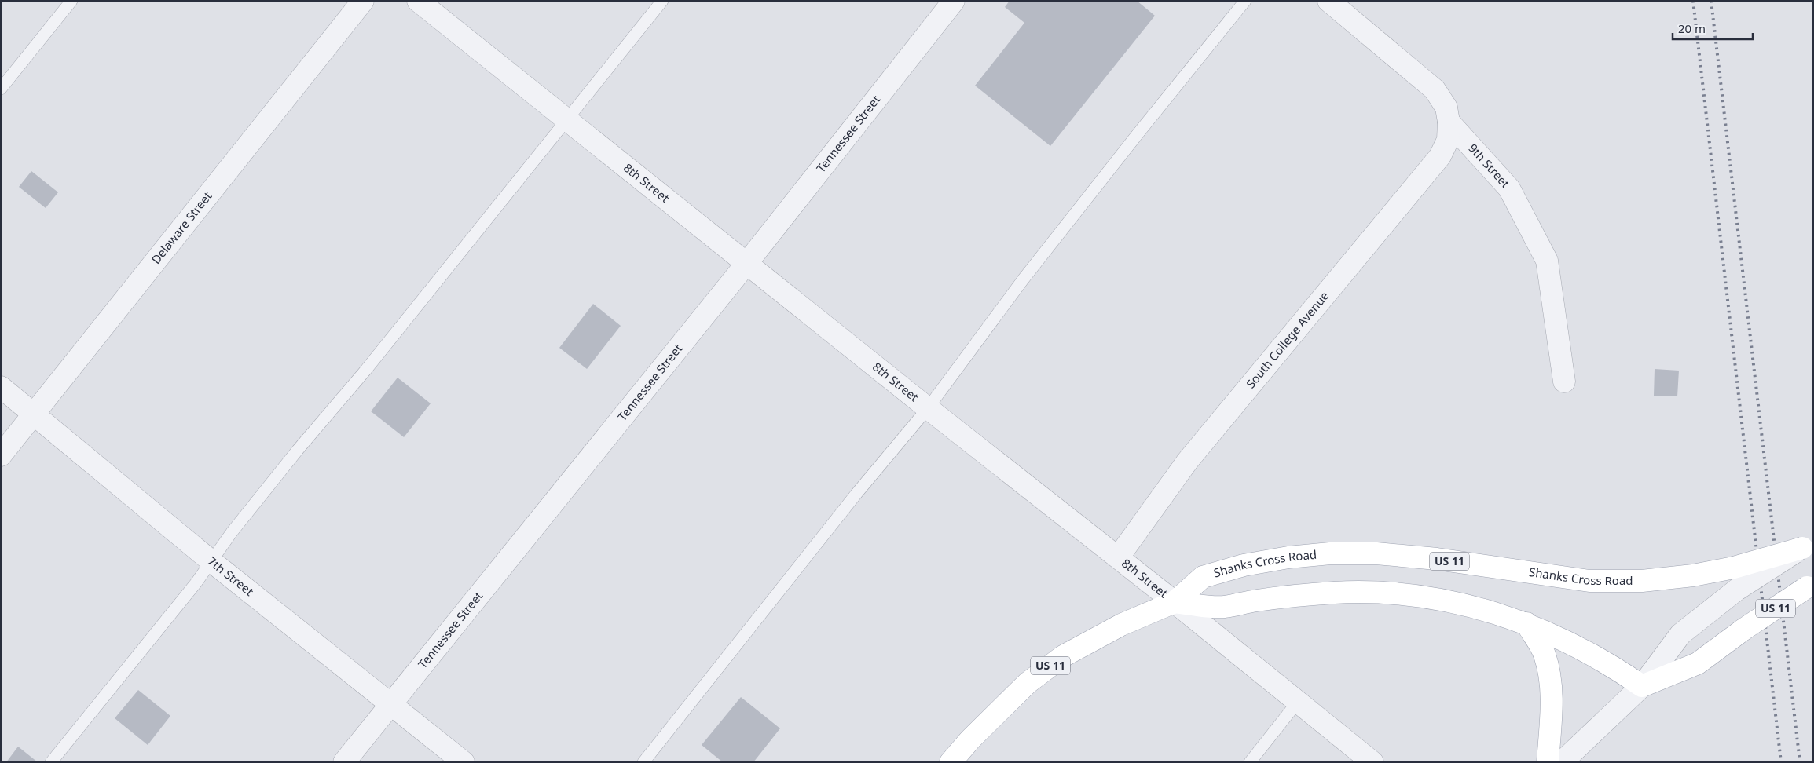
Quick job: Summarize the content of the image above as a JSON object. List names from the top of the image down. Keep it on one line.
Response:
{"streets":{"main road":["US 11","Shanks Cross Road"],"street":["Tennessee Street","9th Street","8th Street","Delaware Street","South College Avenue","7th Street"]},"crossings":[["Tennessee Street","8th Street"],["Tennessee Street","7th Street"],["9th Street","South College Avenue"],["8th Street","South College Avenue"],["8th Street","US 11"],["8th Street","Shanks Cross Road"],["Delaware Street","7th Street"],["US 11","Shanks Cross Road"]],"scale_bar":"20 m"}
